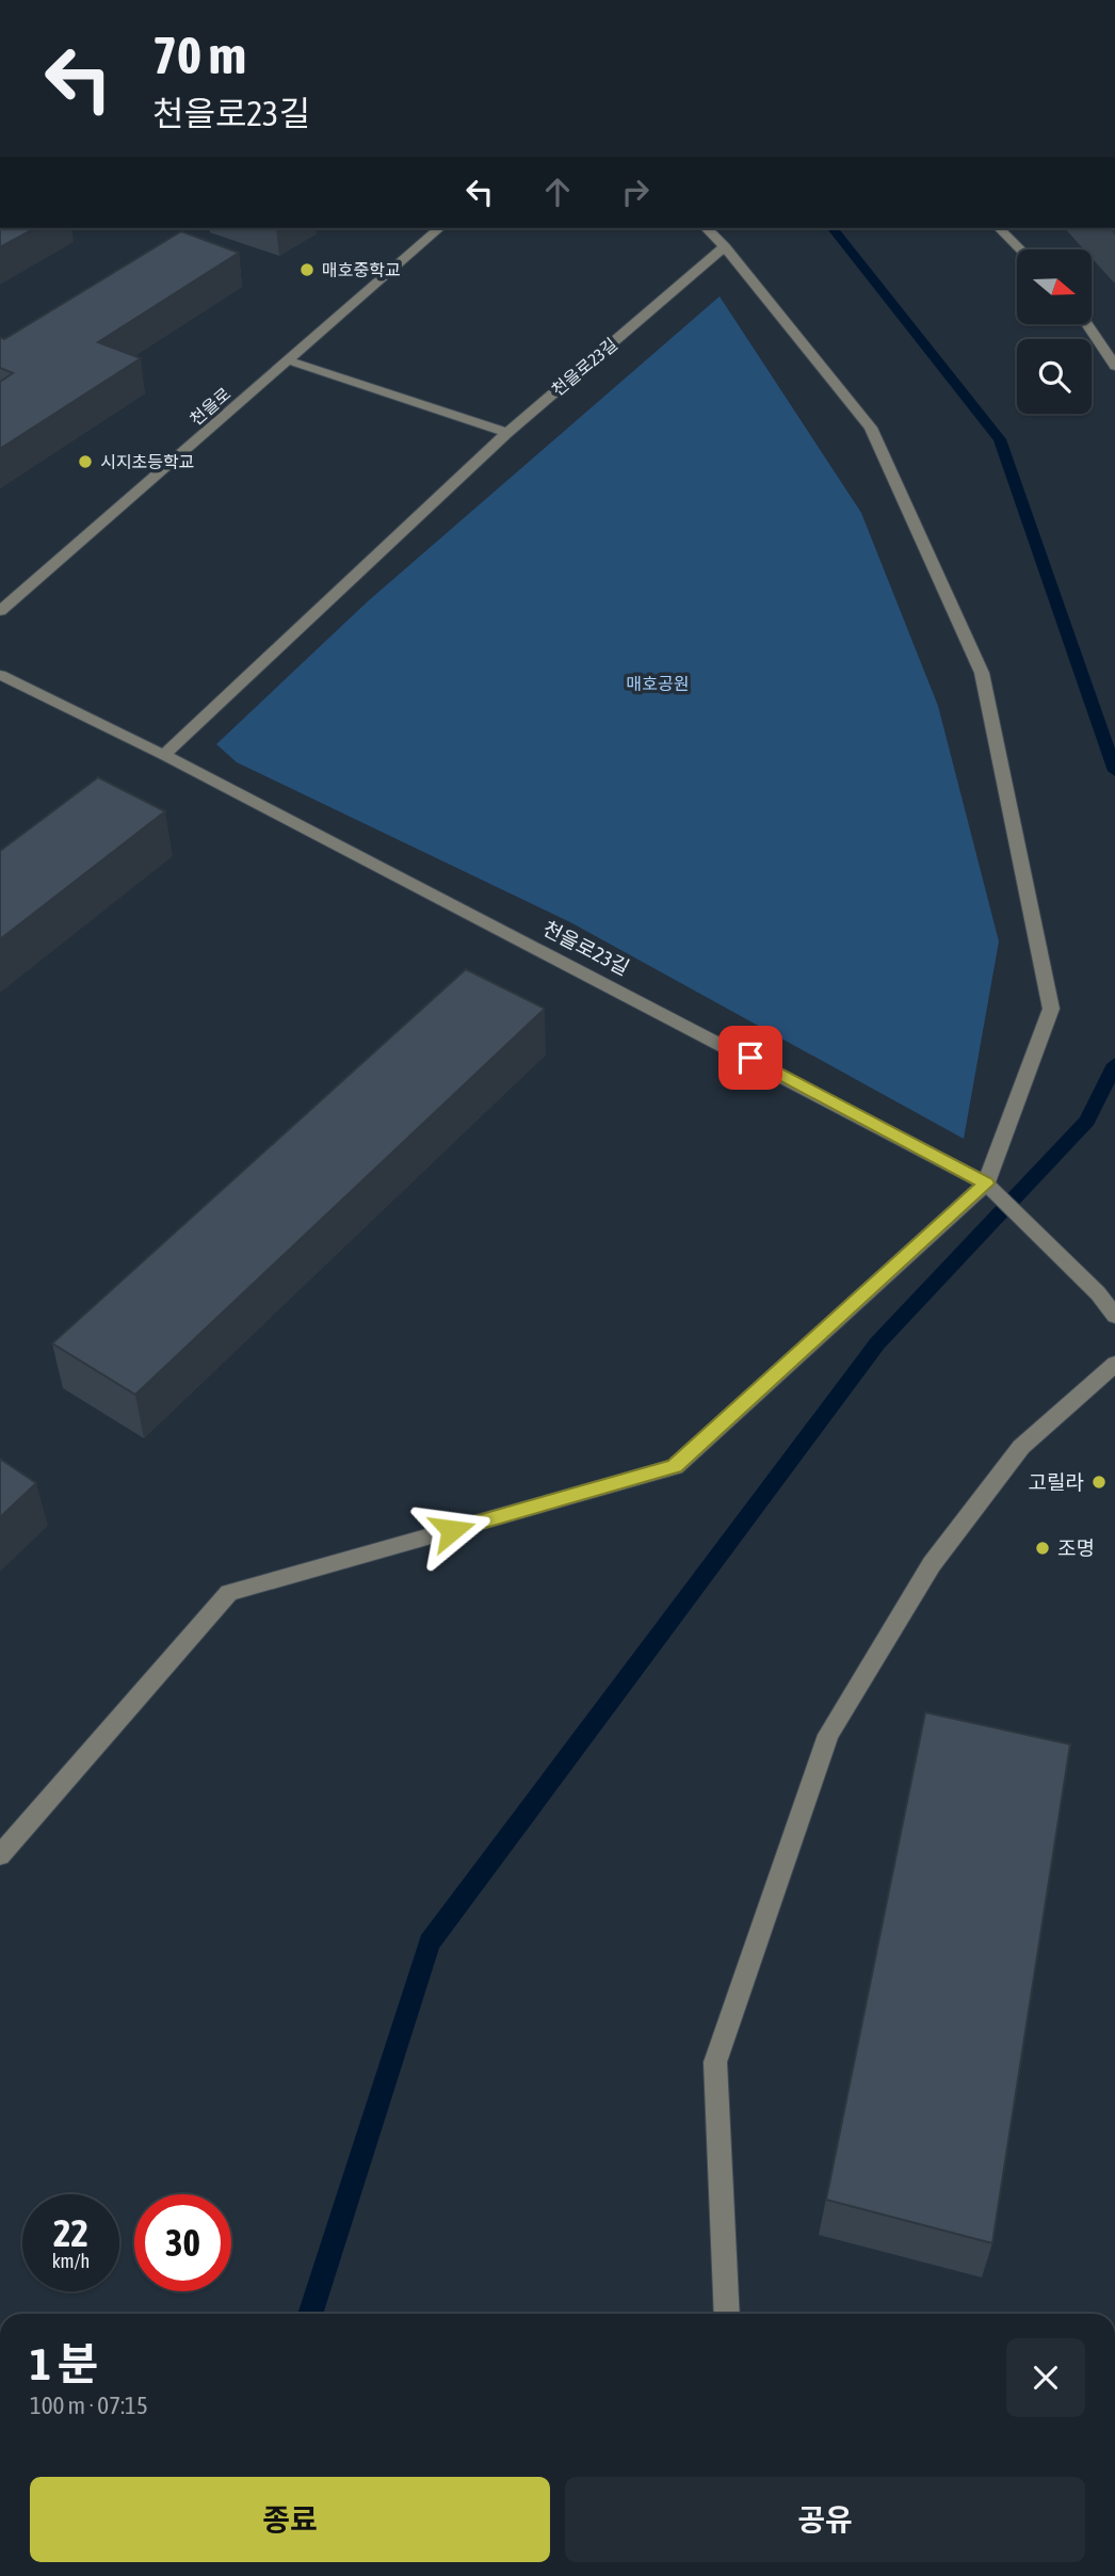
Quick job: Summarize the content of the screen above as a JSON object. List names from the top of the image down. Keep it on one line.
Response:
{"streets":{"street":["천을로23길","천을로"]},"parks":["매호공원"],"places":["매호중학교","시지초등학교","고릴라","조명"],"north":"right","page":{"turn":["70 m","천을로23길"],"speed":"22 km/h","limit":"30","heading":["1 분","100 m · 07:15"],"buttons":["종료","공유"]}}
